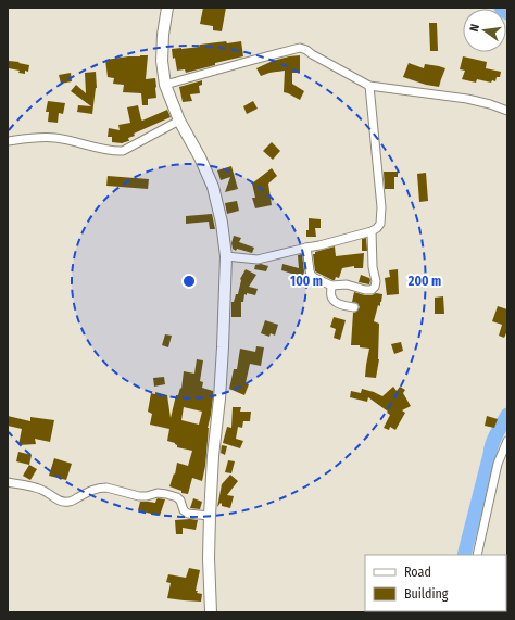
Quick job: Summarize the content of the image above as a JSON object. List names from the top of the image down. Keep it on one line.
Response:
{"legend":["Road","Building"],"north":"left","rings":["100 m","200 m"]}
